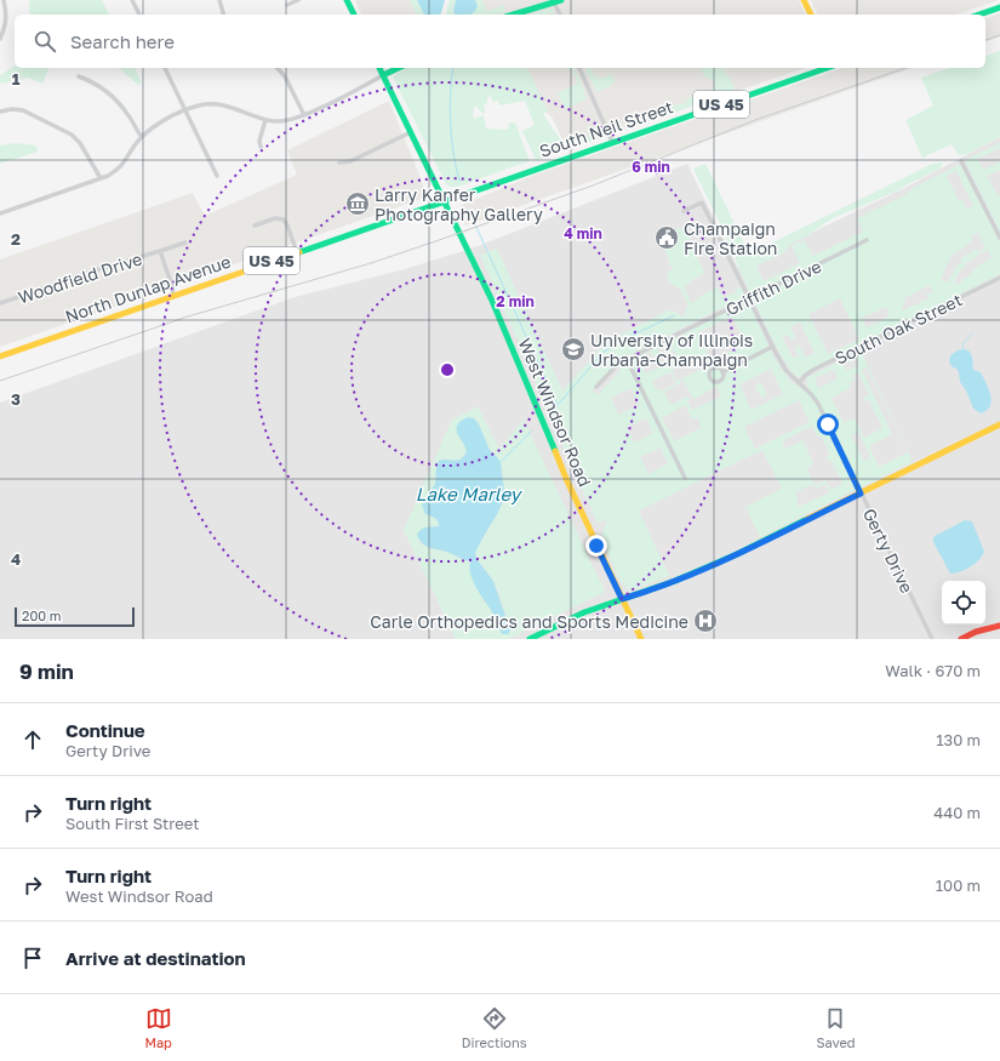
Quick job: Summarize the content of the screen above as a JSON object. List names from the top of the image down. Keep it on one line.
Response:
{"streets":{"main road":["US 45","South Neil Street","North Dunlap Avenue","West Windsor Road"],"street":["Woodfield Drive","Griffith Drive","South Oak Street","Gerty Drive"]},"crossings":[["South Neil Street","North Dunlap Avenue"],["South Neil Street","West Windsor Road"],["Griffith Drive","Gerty Drive"],["North Dunlap Avenue","West Windsor Road"],["South Oak Street","Gerty Drive"]],"water":["Lake Marley"],"places":{"museum":["Larry Kanfer Photography Gallery"],"public building":["Champaign Fire Station"],"school or university":["University of Illinois Urbana-Champaign"],"hospital":["Carle Orthopedics and Sports Medicine"]},"scale_bar":"200 m","page":{"search":"Search here","scale":"200 m","heading":["9 min","Walk · 670 m"],"list":[["Continue","Gerty Drive","130 m"],["Turn right","South First Street","440 m"],["Turn right","West Windsor Road","100 m"],"Arrive at destination"],"nav":["Map","Directions","Saved"]},"grid":{"rows":["1","2","3","4"]},"rings":["6 min","4 min","2 min"]}
